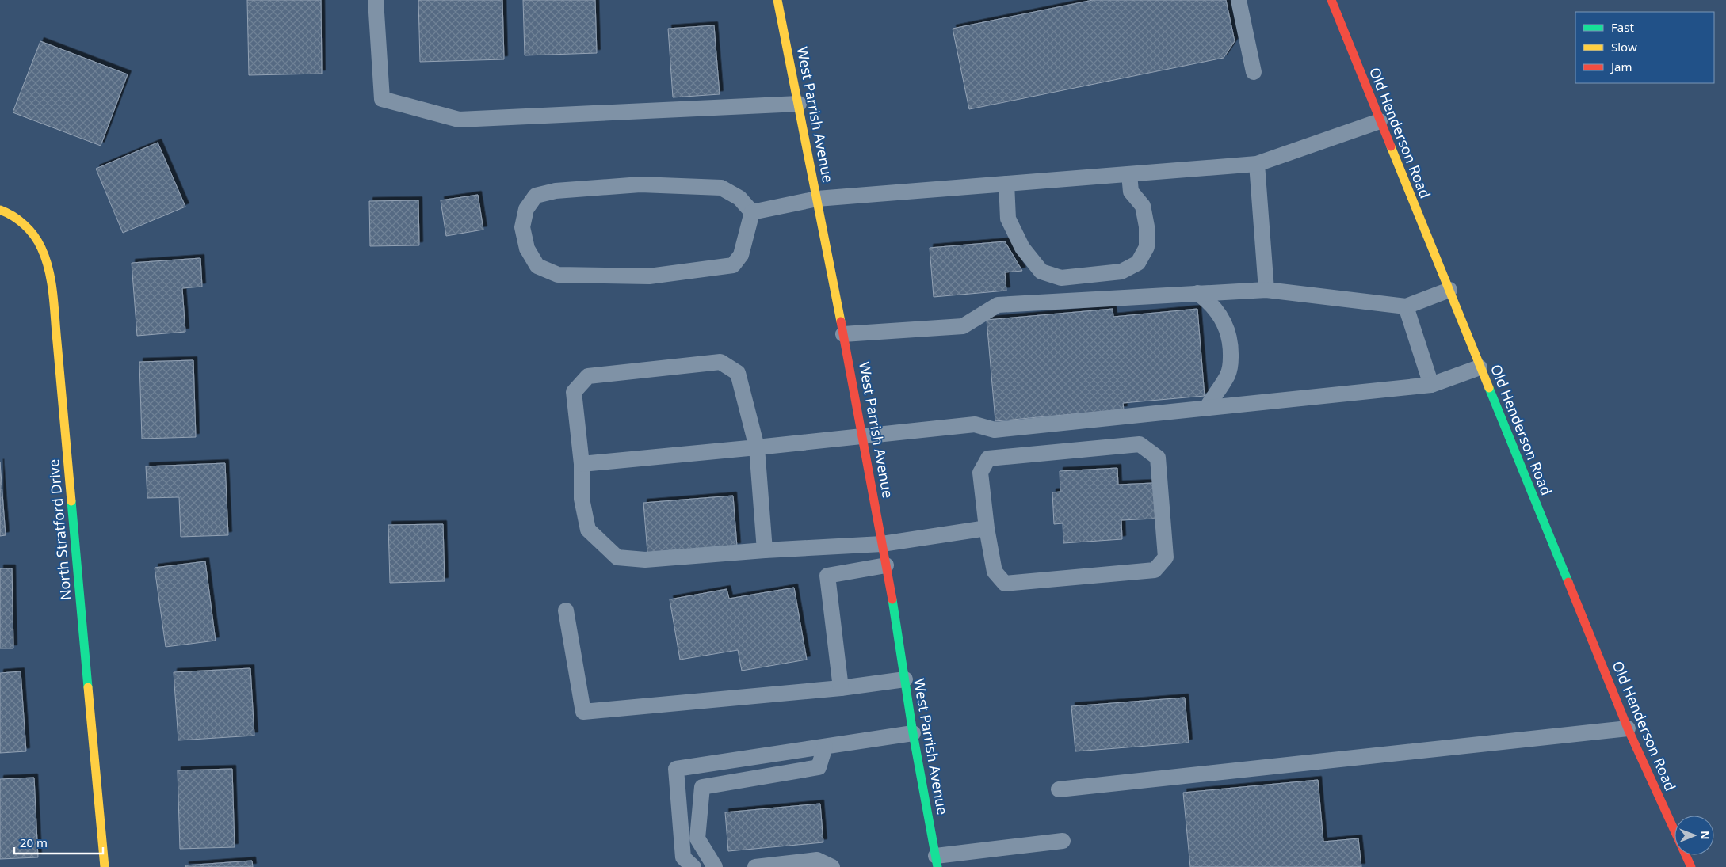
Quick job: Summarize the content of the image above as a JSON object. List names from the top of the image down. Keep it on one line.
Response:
{"streets":{"street":["West Parrish Avenue","Old Henderson Road","North Stratford Drive"]},"legend":["Fast","Slow","Jam"],"scale_bar":"20 m","north":"right"}
